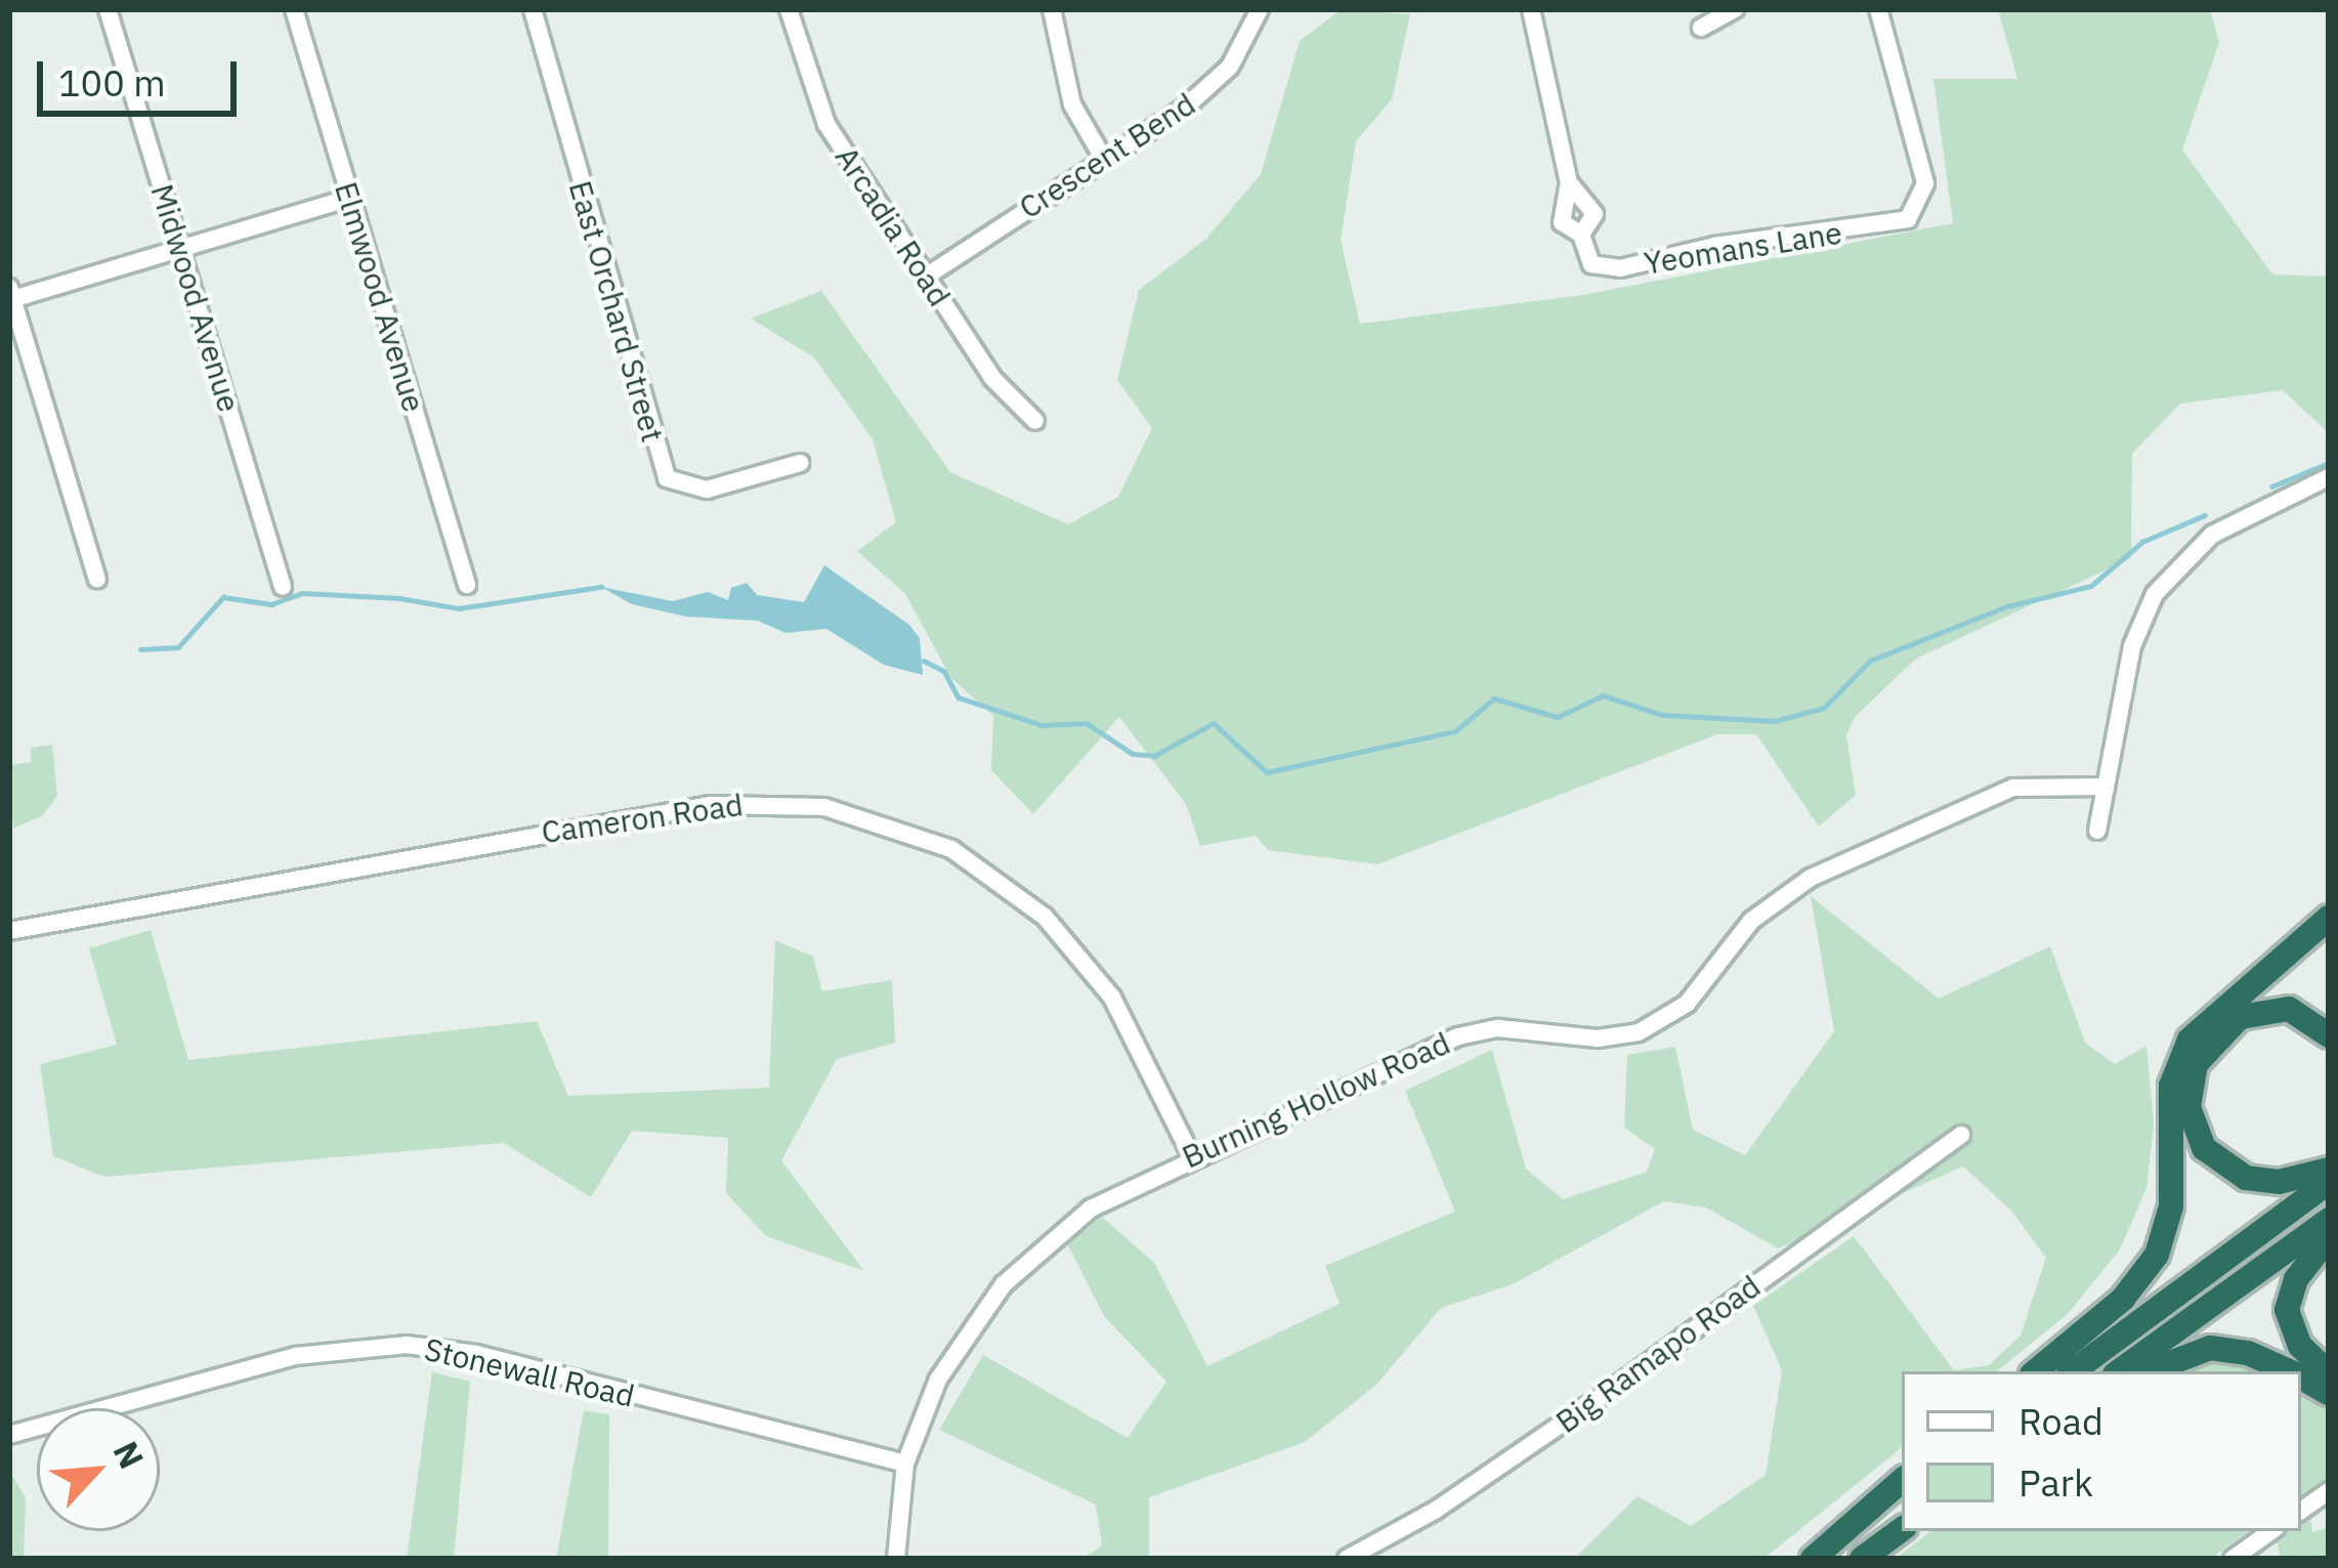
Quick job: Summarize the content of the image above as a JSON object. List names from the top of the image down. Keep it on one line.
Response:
{"streets":{"street":["Crescent Bend","Arcadia Road","Yeomans Lane","Elmwood Avenue","Midwood Avenue","East Orchard Street","Cameron Road","Burning Hollow Road","Big Ramapo Road","Stonewall Road"]},"crossings":[["Crescent Bend","Arcadia Road"],["Cameron Road","Burning Hollow Road"],["Burning Hollow Road","Stonewall Road"]],"legend":["Road","Park"],"scale_bar":"100 m","north":"top right"}
